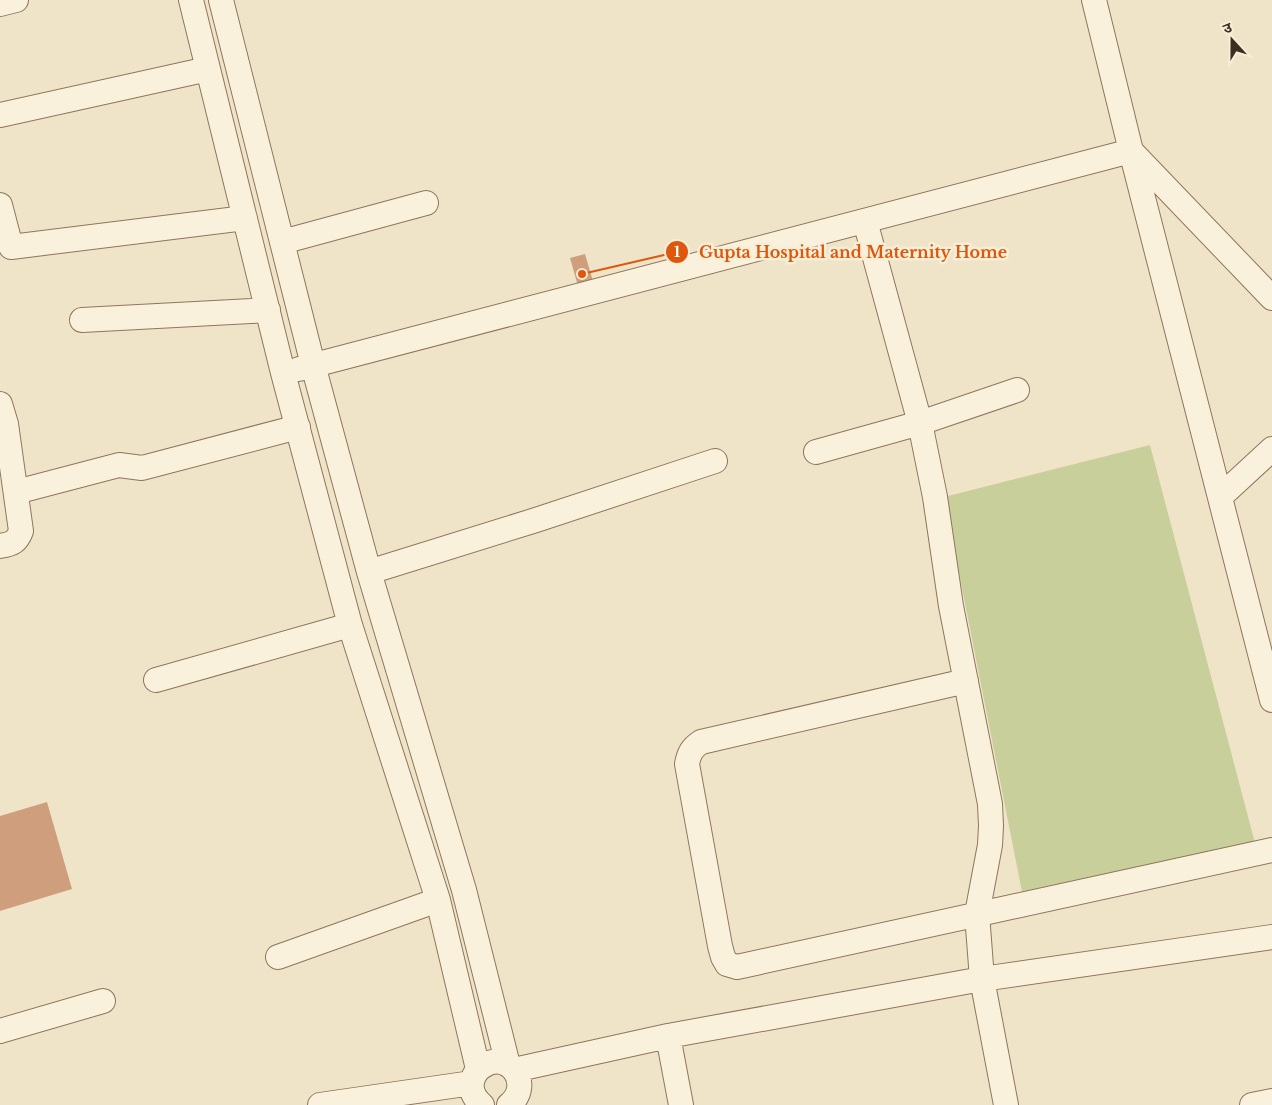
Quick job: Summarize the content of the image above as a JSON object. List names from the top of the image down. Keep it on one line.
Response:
{"places":["Gupta Hospital and Maternity Home"],"north":"top"}
